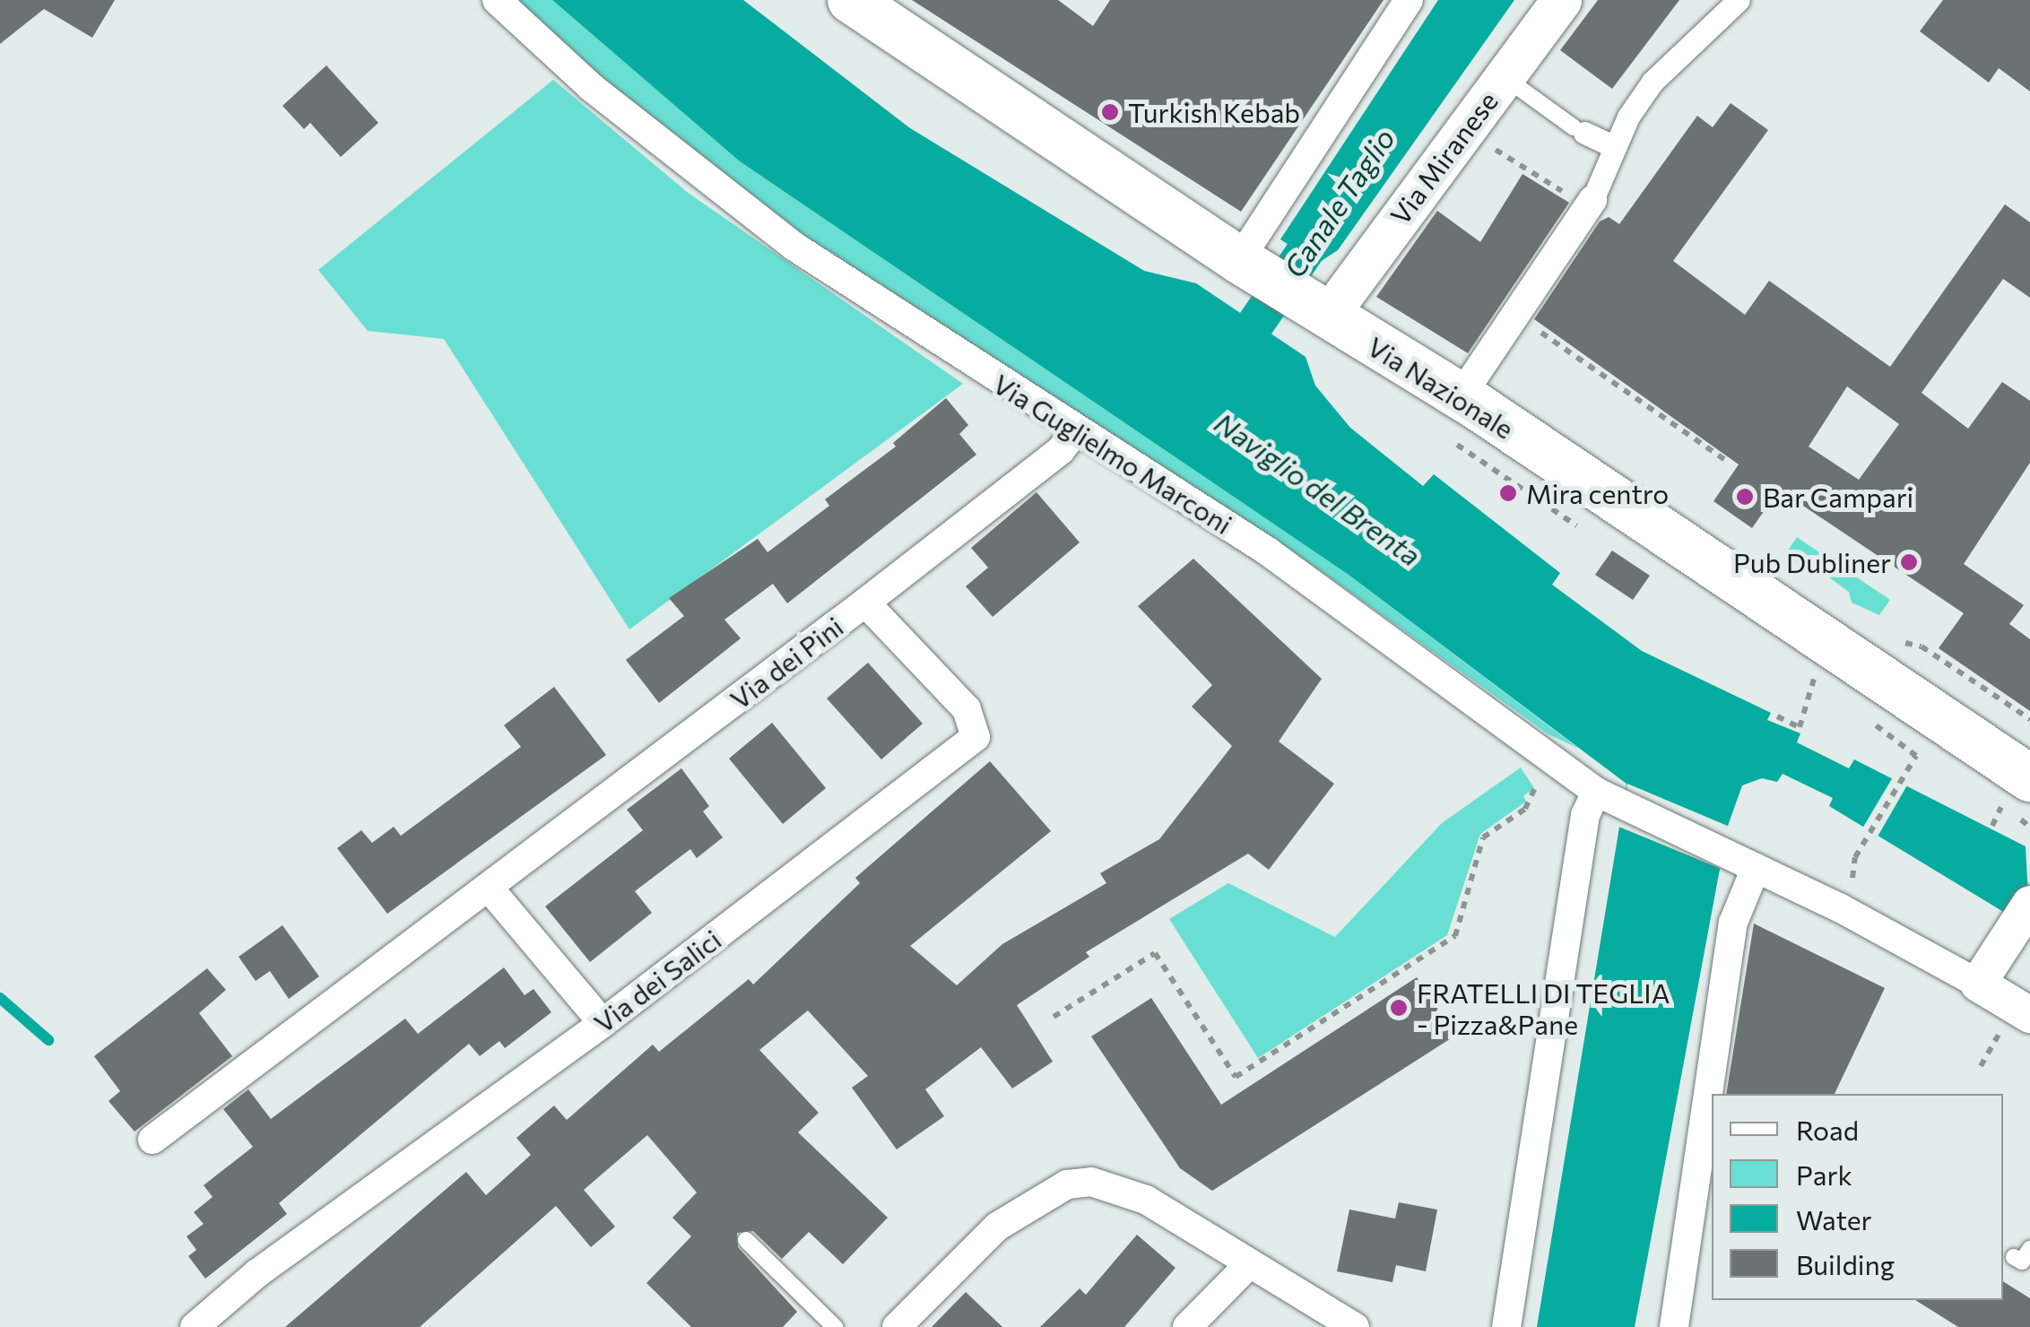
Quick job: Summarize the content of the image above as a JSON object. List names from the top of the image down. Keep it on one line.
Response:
{"streets":{"main road":["Via Miranese","Via Nazionale"],"street":["Via Guglielmo Marconi","Via dei Pini","Via dei Salici"]},"crossings":[["Via Miranese","Via Nazionale"],["Via Guglielmo Marconi","Via dei Pini"],["Via dei Pini","Via dei Salici"]],"water":["Canale Taglio","Naviglio del Brenta"],"places":["Turkish Kebab","Mira centro","Bar Campari","Pub Dubliner","FRATELLI DI TEGLIA - Pizza&Pane"],"legend":["Road","Park","Water","Building"]}
